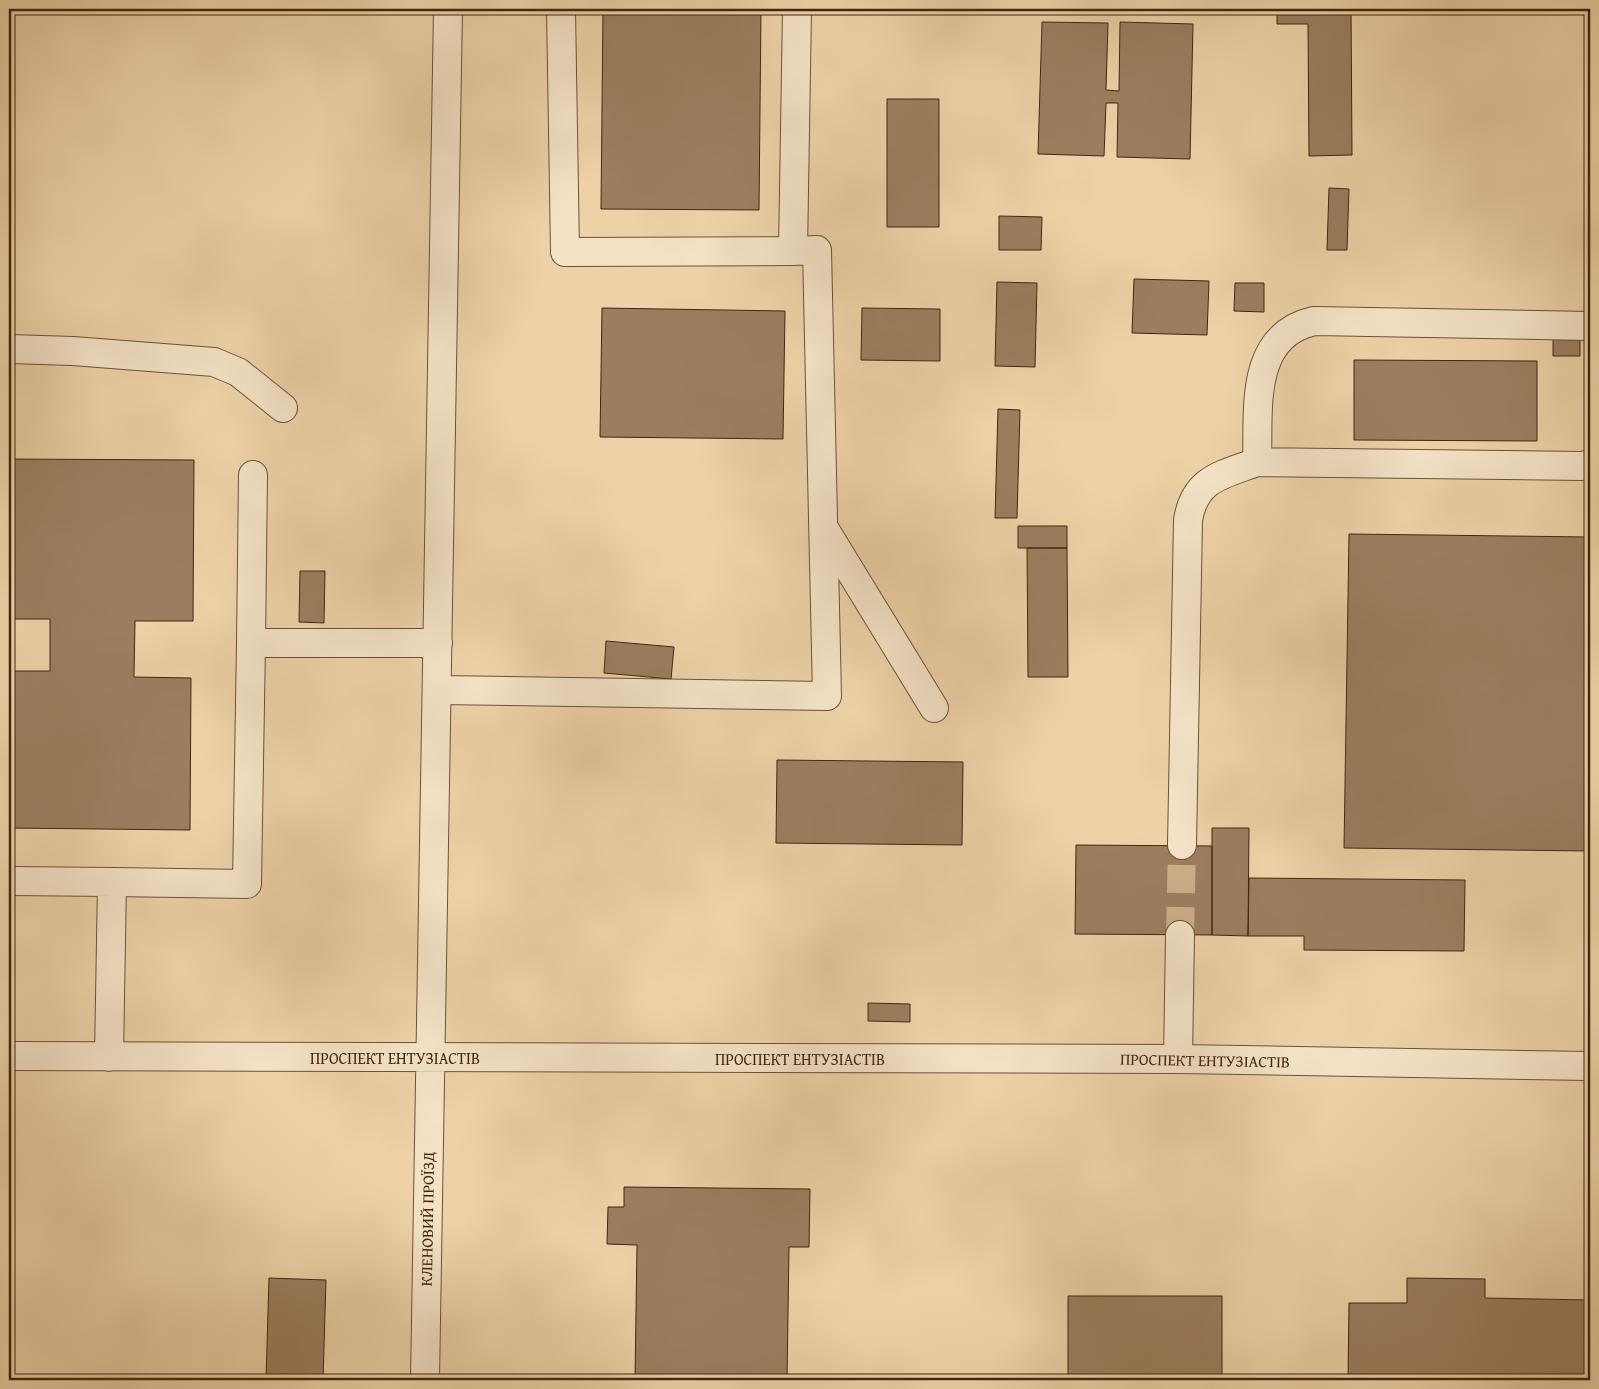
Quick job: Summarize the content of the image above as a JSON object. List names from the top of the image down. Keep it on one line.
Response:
{"streets":{"street":["ПРОСПЕКТ ЕНТУЗІАСТІВ","КЛЕНОВИЙ ПРОЇЗД"]},"crossings":[["ПРОСПЕКТ ЕНТУЗІАСТІВ","КЛЕНОВИЙ ПРОЇЗД"]]}
